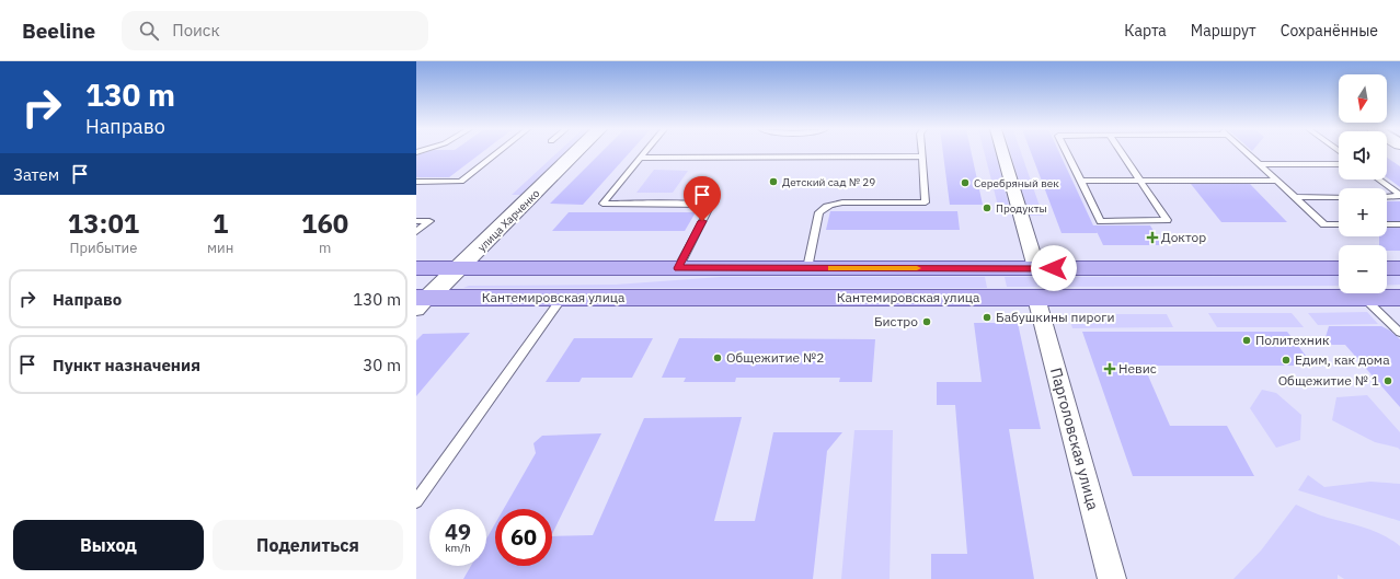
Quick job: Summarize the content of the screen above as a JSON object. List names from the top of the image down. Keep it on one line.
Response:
{"streets":{"main road":["Кантемировская улица"],"street":["улица Харченко","Парголовская улица"]},"crossings":[["улица Харченко","Кантемировская улица"],["Кантемировская улица","Парголовская улица"]],"places":{"other":["Детский сад № 29","Серебряный век","Продукты","Бабушкины пироги","Бистро","Политехник","Общежитие №2","Едим, как дома","Общежитие № 1"],"health":["Доктор","Невис"]},"north":"bottom","page":{"header":"Beeline","search":"Поиск","nav":["Карта","Маршрут","Сохранённые"],"turn":["130 m","Направо"],"map_buttons":["+","−"],"then":"Затем","eta":["13:01","Прибытие","1","мин","160","m"],"list":[{"name":"Направо","value":"130 m"},{"name":"Пункт назначения","value":"30 m"}],"speed":"49 km/h","limit":"60","buttons":["Выход","Поделиться"]}}
